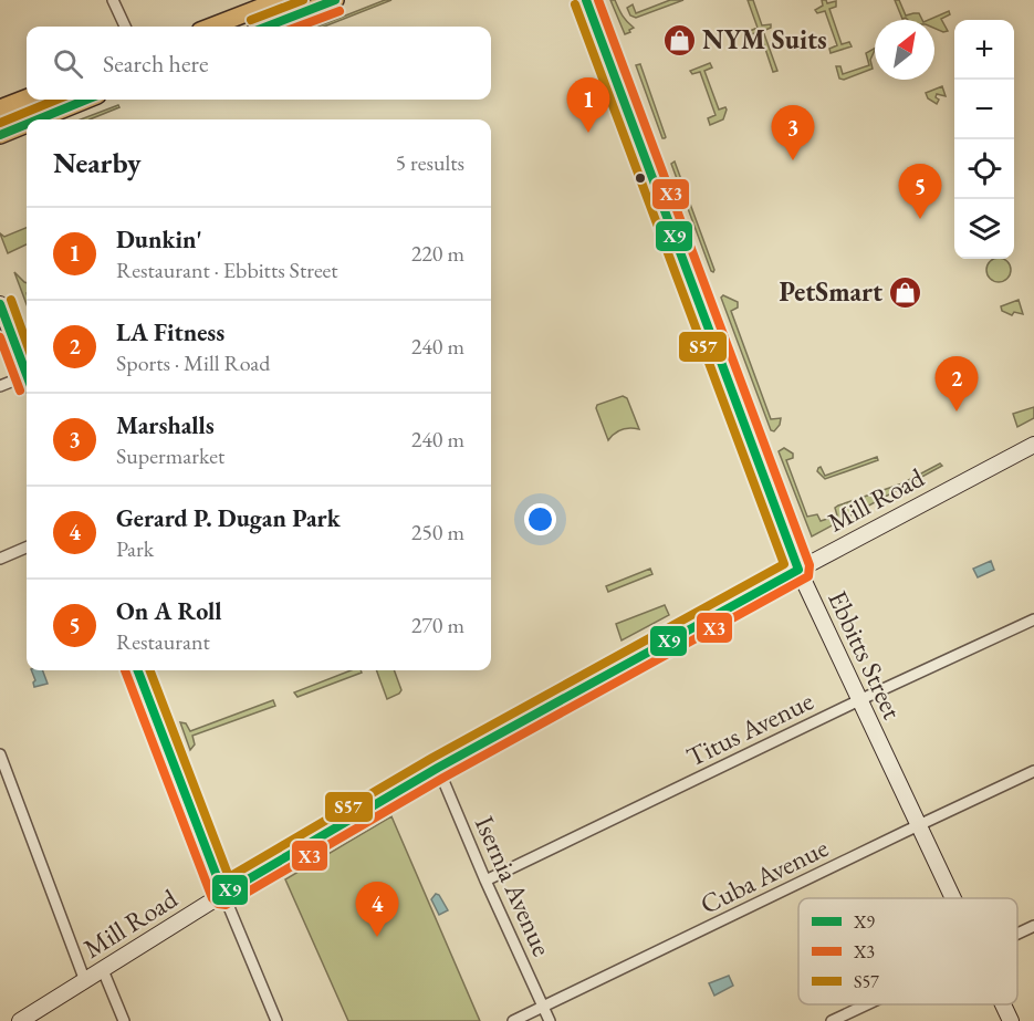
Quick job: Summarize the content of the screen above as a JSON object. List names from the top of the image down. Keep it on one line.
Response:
{"streets":{"street":["Mill Road","Ebbitts Street","Titus Avenue","Cuba Avenue","Isernia Avenue"]},"crossings":[["Mill Road","Ebbitts Street"],["Mill Road","Isernia Avenue"],["Ebbitts Street","Titus Avenue"],["Ebbitts Street","Cuba Avenue"],["Titus Avenue","Isernia Avenue"],["Cuba Avenue","Isernia Avenue"]],"places":{"shop":["NYM Suits","PetSmart"]},"lines":["transit line X9","transit line X3","transit line S57"],"legend":["X9","X3","S57"],"north":"top right","page":{"map_buttons":["+","−"],"search":"Search here","pins":["1","3","5","2","4"],"heading":["Nearby","5 results"],"list":[{"mark":"1","name":"Dunkin'","note":"Restaurant · Ebbitts Street","value":"220 m"},{"mark":"2","name":"LA Fitness","note":"Sports · Mill Road","value":"240 m"},{"mark":"3","name":"Marshalls","note":"Supermarket","value":"240 m"},{"mark":"4","name":"Gerard P. Dugan Park","note":"Park","value":"250 m"},{"mark":"5","name":"On A Roll","note":"Restaurant","value":"270 m"}]}}
